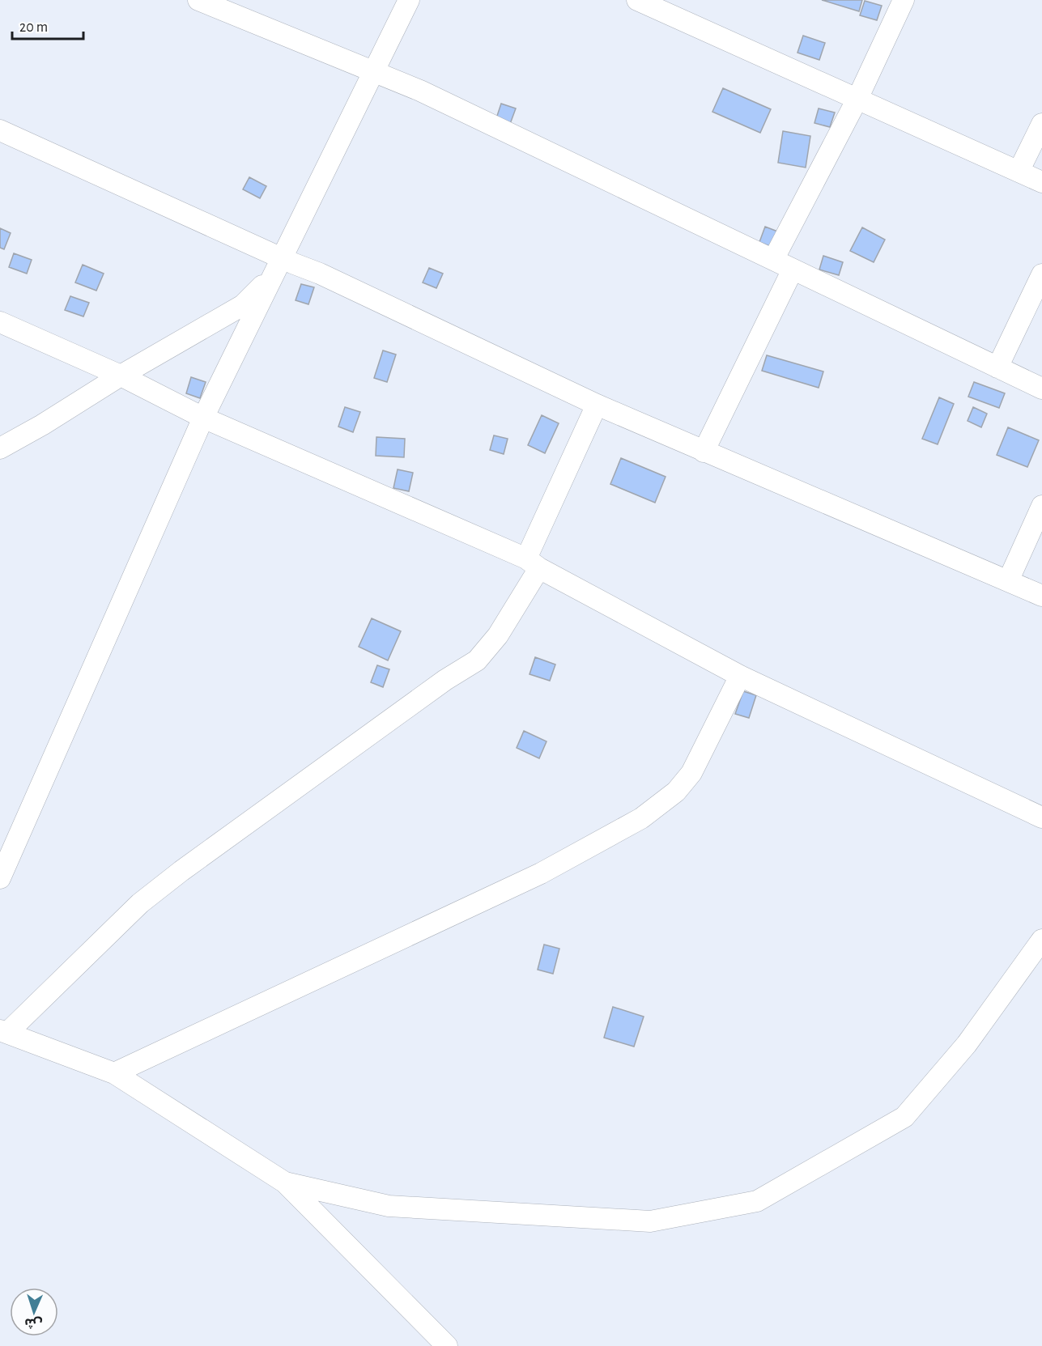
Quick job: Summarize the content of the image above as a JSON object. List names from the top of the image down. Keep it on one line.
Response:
{"scale_bar":"20 m","north":"bottom"}
